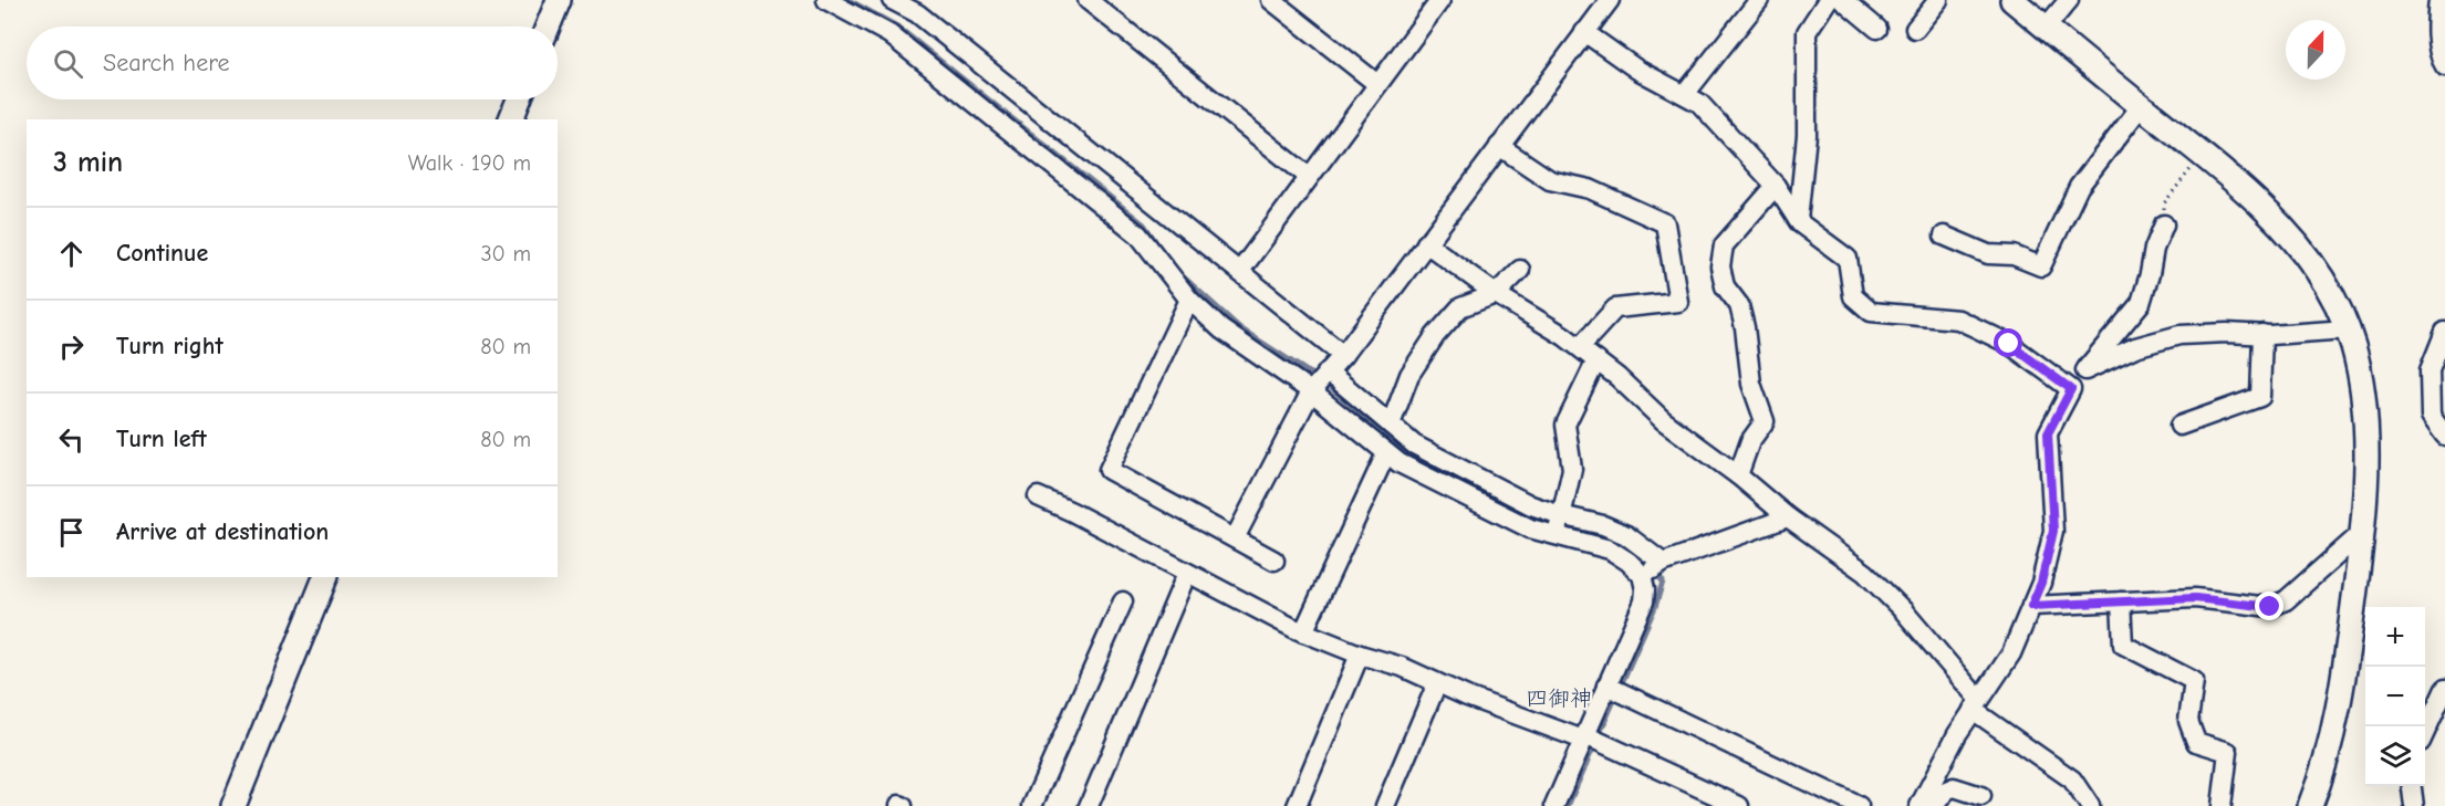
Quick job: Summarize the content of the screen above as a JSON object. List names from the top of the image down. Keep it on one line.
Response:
{"districts":["四御神"],"north":"top","page":{"search":"Search here","heading":["3 min","Walk · 190 m"],"list":[["Continue","30 m"],["Turn right","80 m"],["Turn left","80 m"],"Arrive at destination"],"map_buttons":["+","−"]}}
